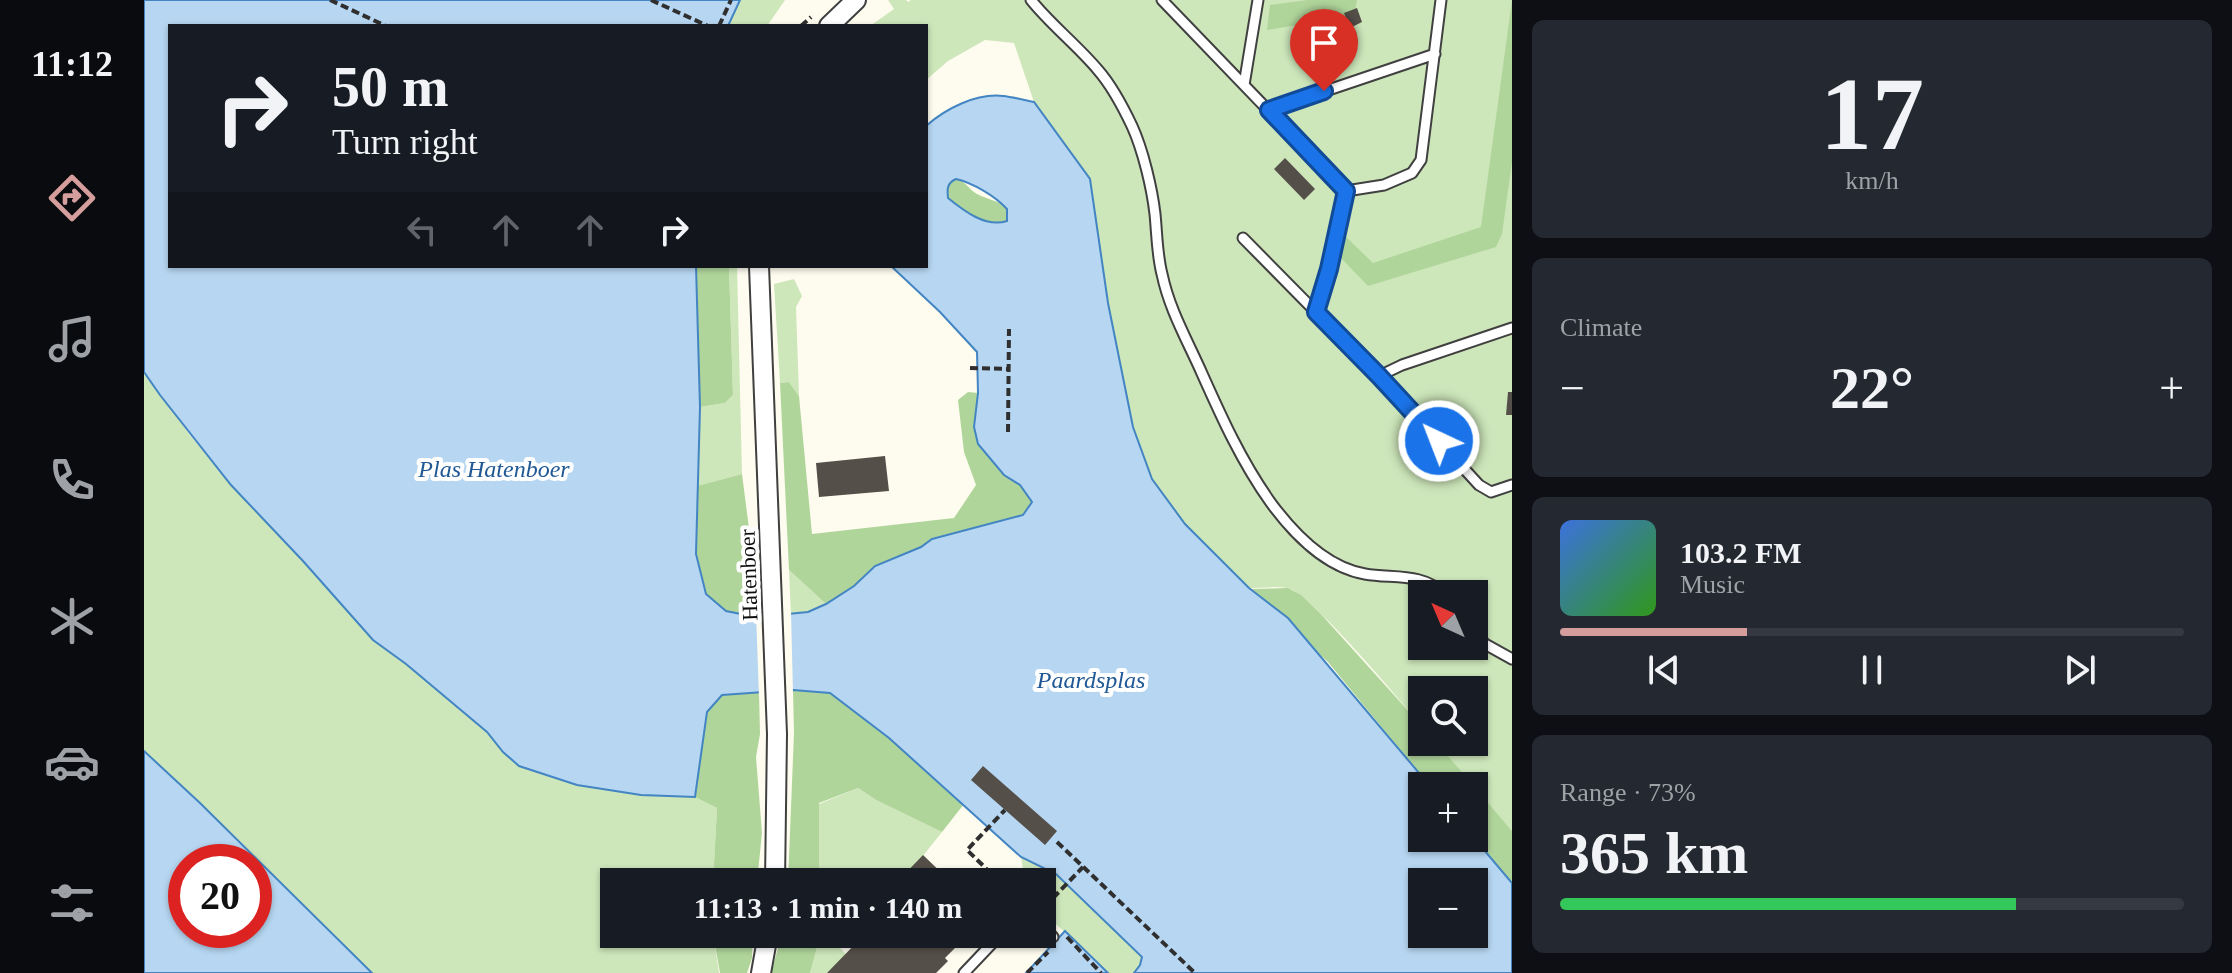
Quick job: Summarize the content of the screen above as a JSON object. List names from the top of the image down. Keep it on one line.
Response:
{"streets":{"street":["Hatenboer"]},"water":["Plas Hatenboer","Paardsplas"],"north":"top left","page":{"tabs":"11:12","tile":[["17","km/h"],"Climate",["Range · 73%","365 km"]],"turn":["50 m","Turn right"],"heat":["−","22°","+"],"song":["103.2 FM","Music"],"map_buttons":["+","−"],"limit":"20","trip":"11:13 · 1 min · 140 m"}}
